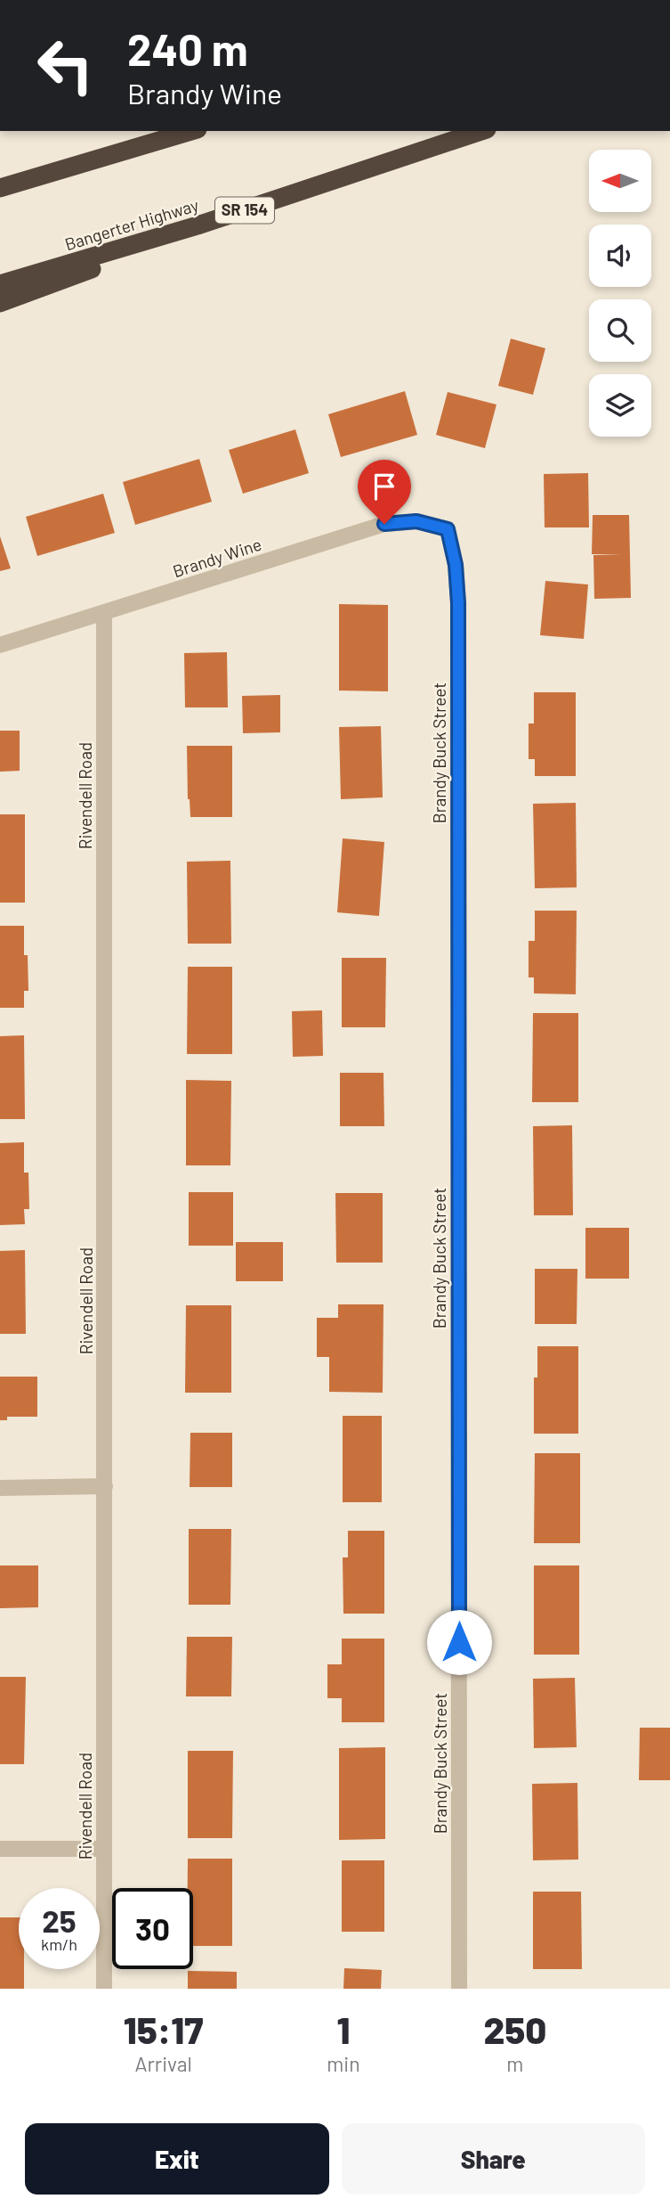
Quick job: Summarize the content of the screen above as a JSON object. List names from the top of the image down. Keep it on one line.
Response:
{"streets":{"highway":["SR 154","Bangerter Highway"],"street":["Brandy Wine","Brandy Buck Street","Rivendell Road"]},"crossings":[["Brandy Wine","Brandy Buck Street"],["Brandy Wine","Rivendell Road"]],"north":"left","page":{"turn":["240 m","Brandy Wine"],"speed":"25 km/h","limit":"30","eta":["15:17","Arrival","1","min","250","m"],"buttons":["Exit","Share"]}}
